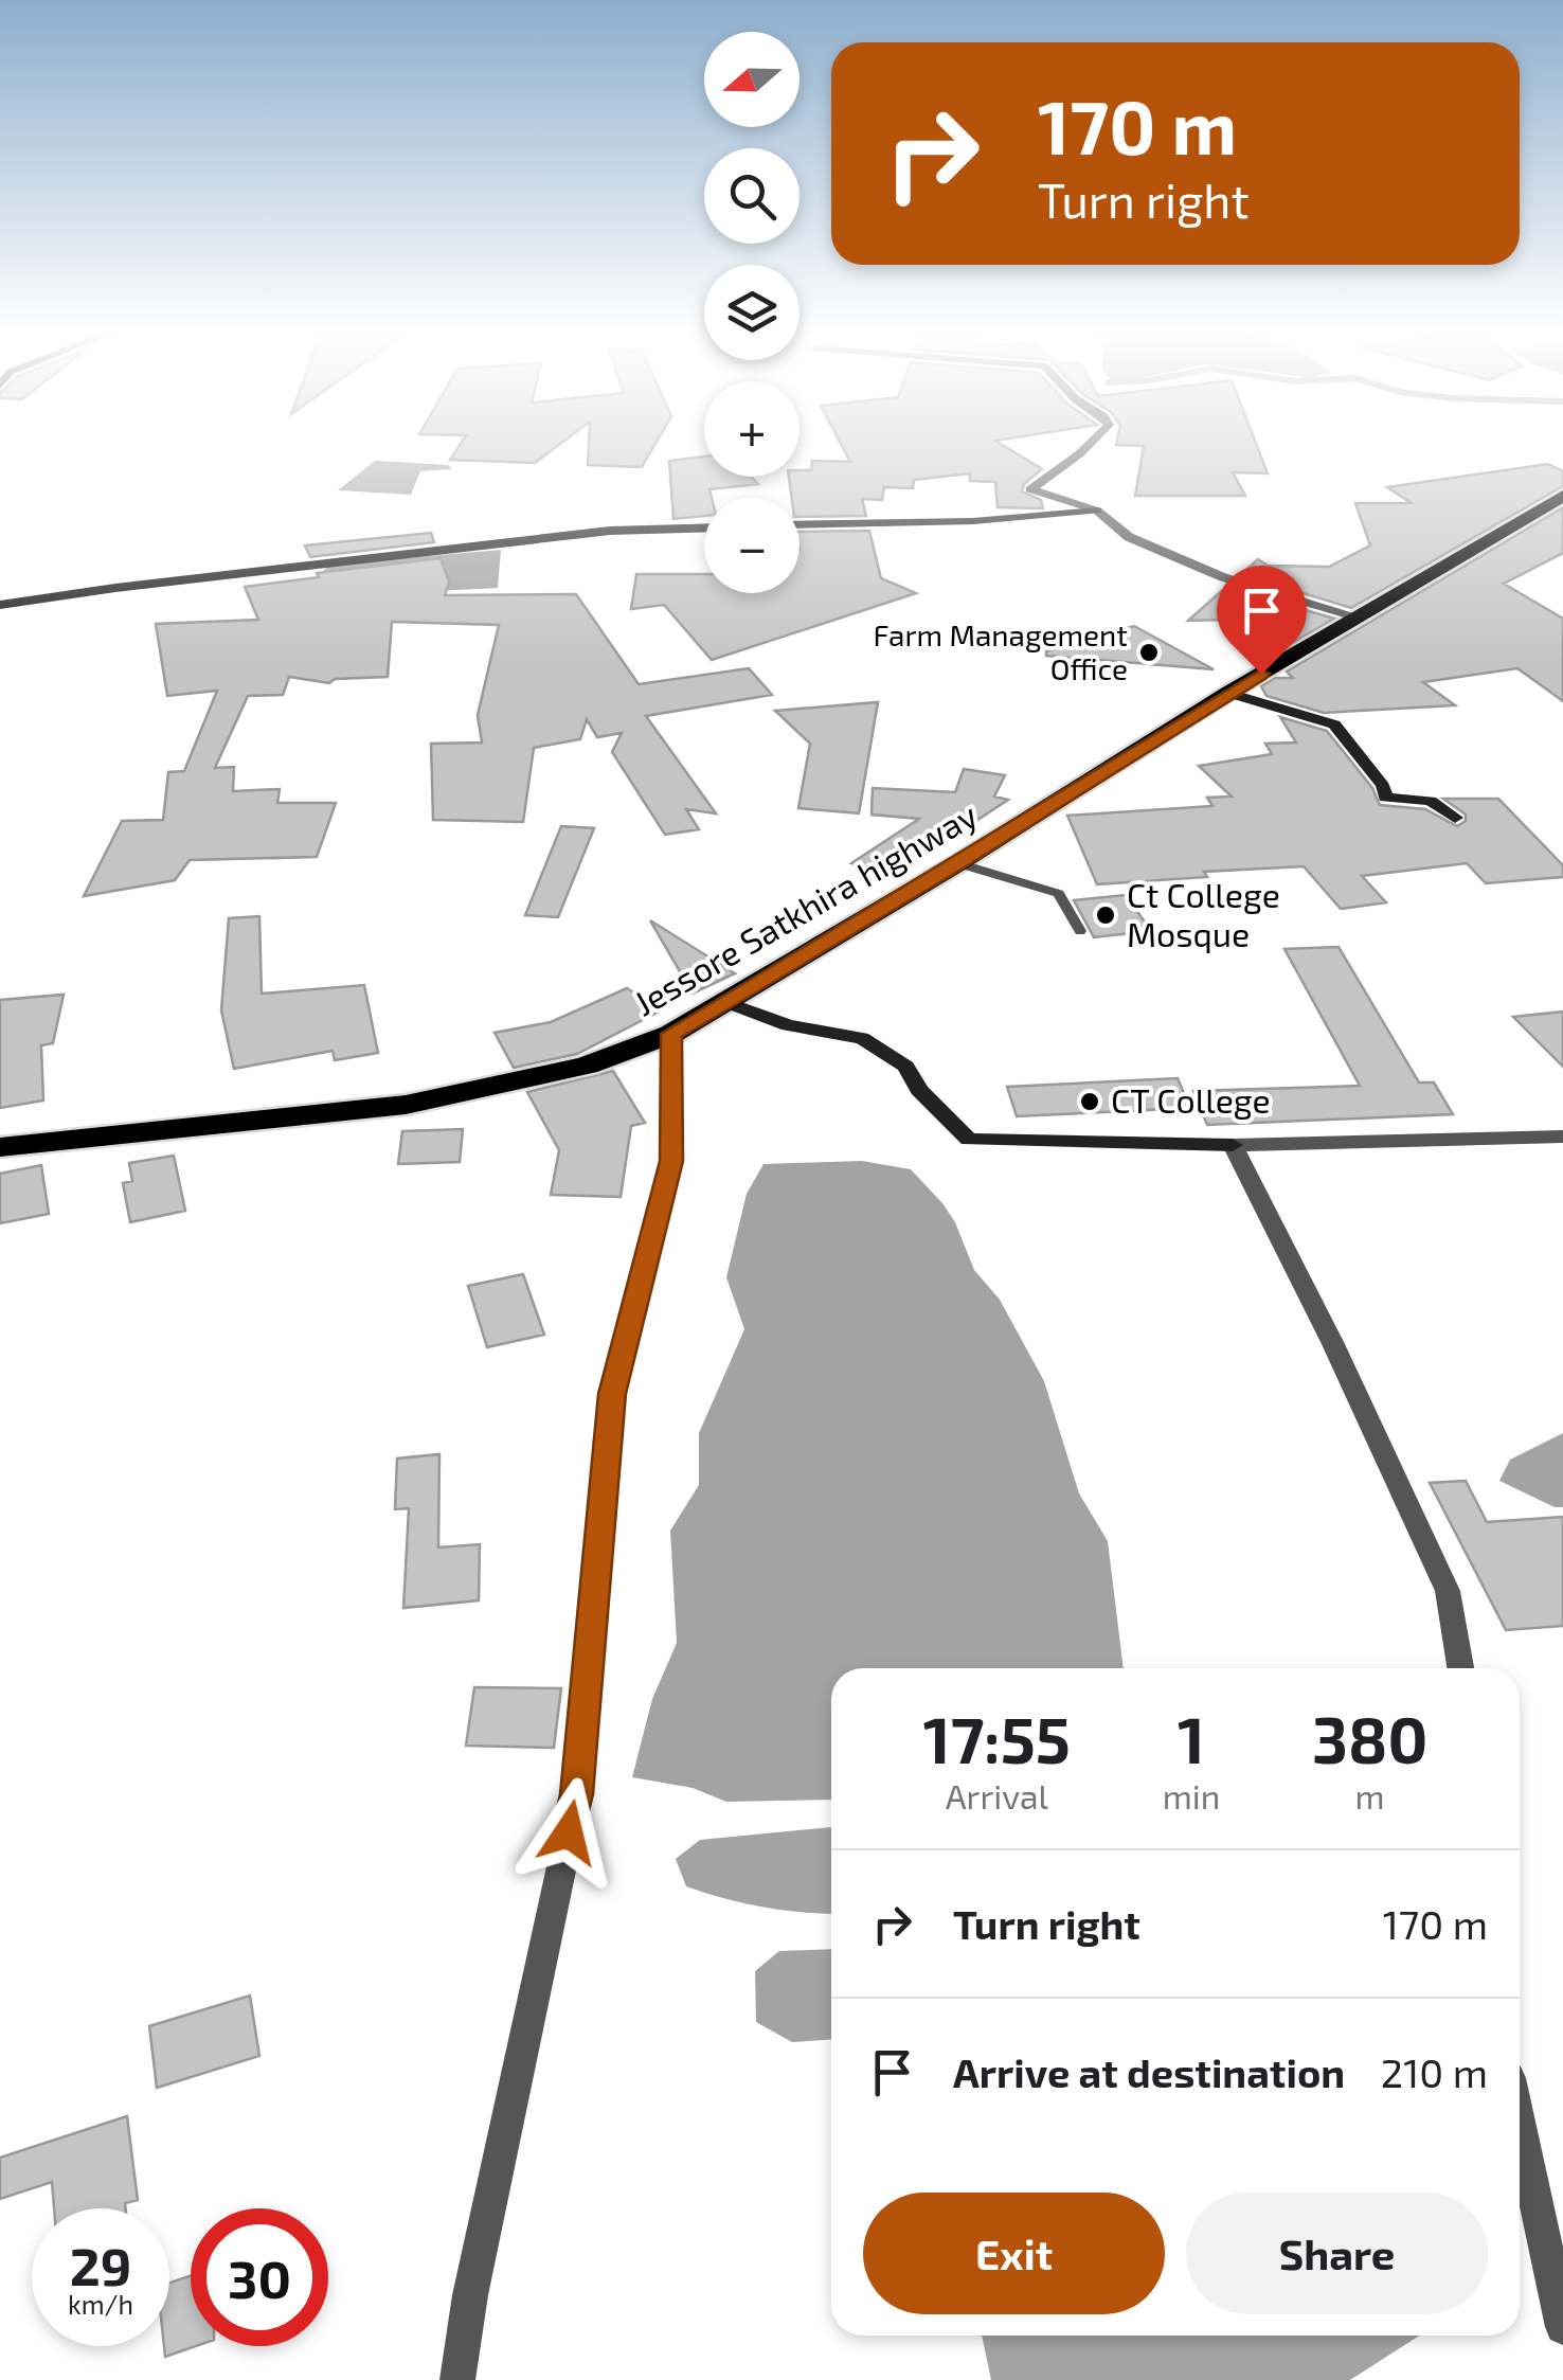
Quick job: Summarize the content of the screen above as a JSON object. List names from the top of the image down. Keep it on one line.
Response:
{"streets":{"highway":["Jessore Satkhira highway"]},"places":["Farm Management Office","Ct College Mosque","CT College"],"north":"left","page":{"map_buttons":["+","−"],"turn":["170 m","Turn right"],"eta":["17:55","Arrival","1","min","380","m"],"list":[{"name":"Turn right","value":"170 m"},{"name":"Arrive at destination","value":"210 m"}],"buttons":["Exit","Share"],"speed":"29 km/h","limit":"30"}}
